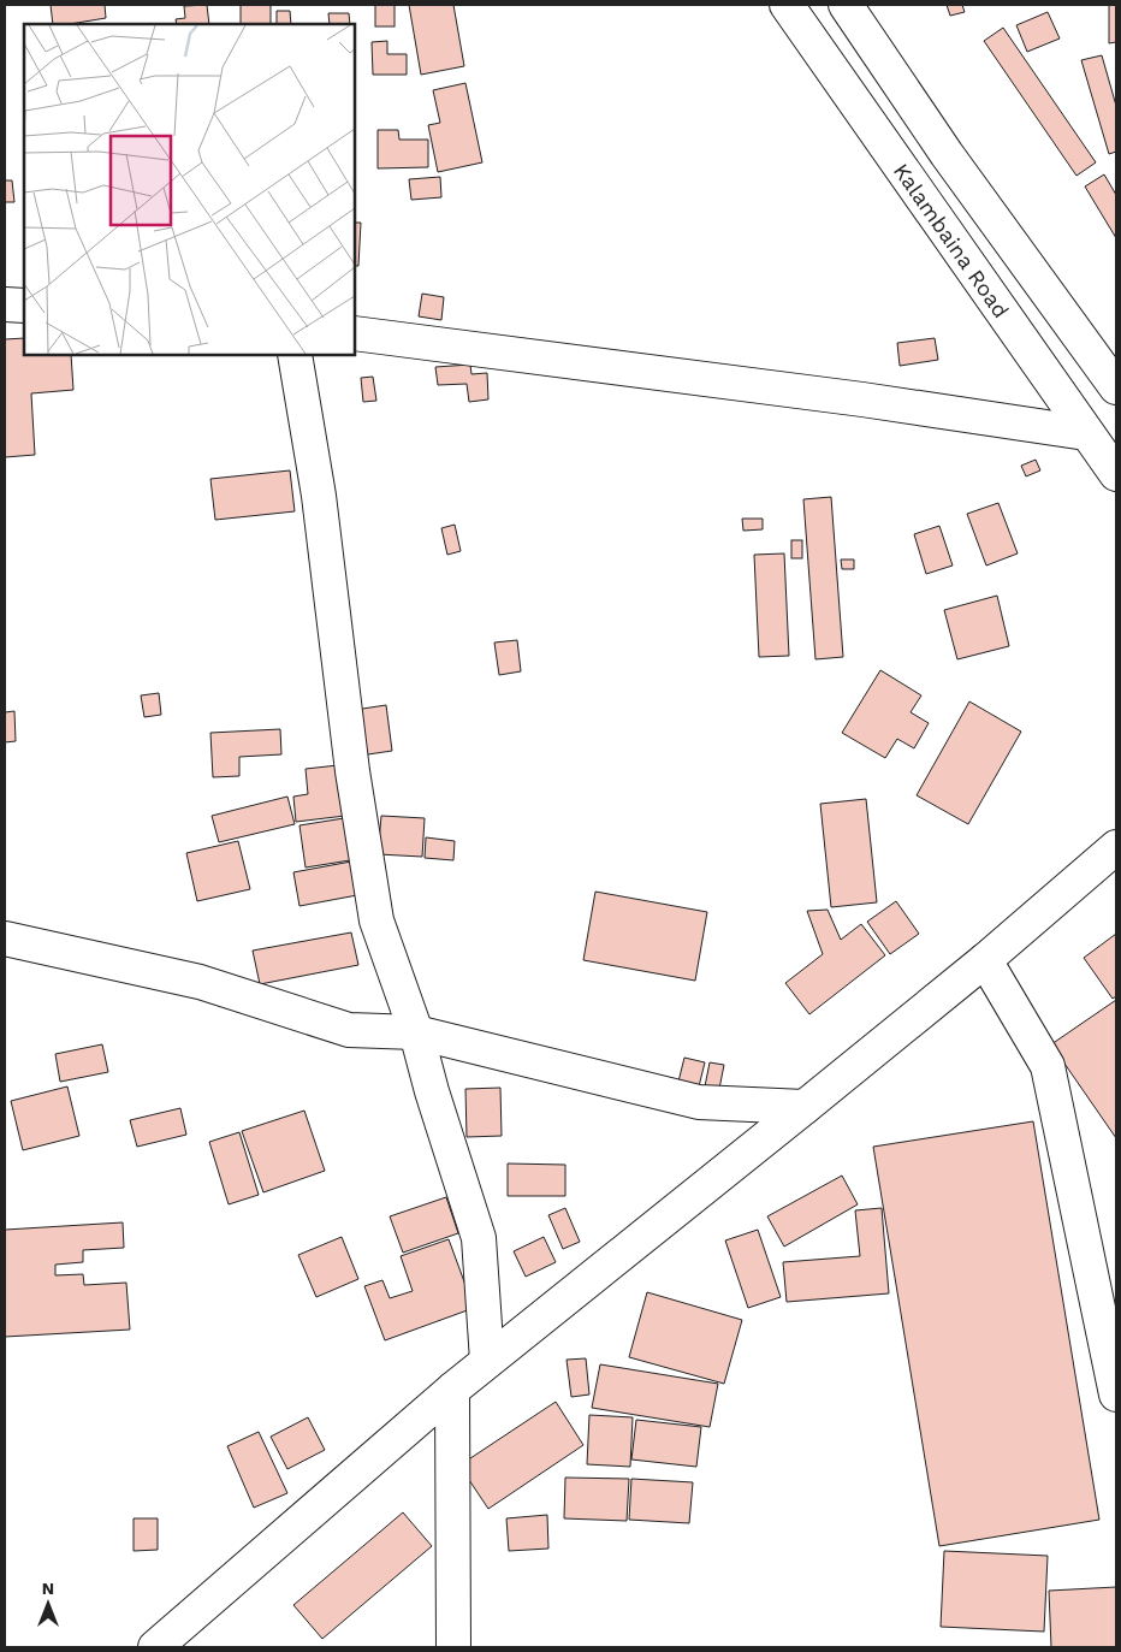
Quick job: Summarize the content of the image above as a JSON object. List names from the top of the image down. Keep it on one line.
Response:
{"streets":{"street":["Kalambaina Road"]},"north":"top"}
